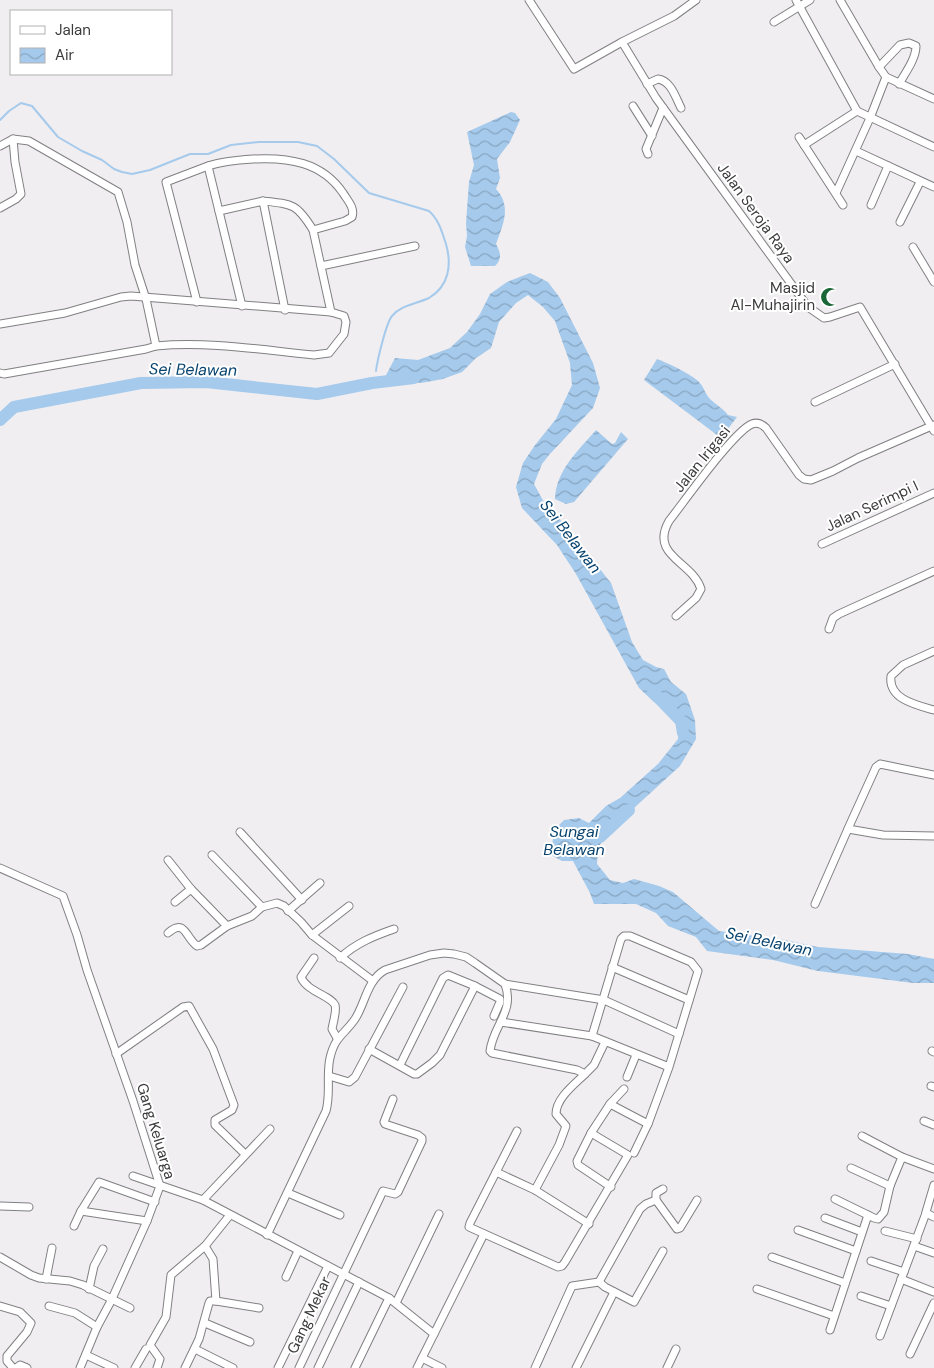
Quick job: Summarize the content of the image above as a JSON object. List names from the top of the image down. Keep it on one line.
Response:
{"streets":{"street":["Jalan Seroja Raya","Jalan Irigasi","Jalan Serimpi I","Gang Keluarga","Gang Mekar"]},"crossings":[["Jalan Seroja Raya","Jalan Irigasi"]],"water":["Sei Belawan","Sungai Belawan"],"places":{"mosque":["Masjid Al-Muhajirin"]},"legend":["Jalan","Air"]}
